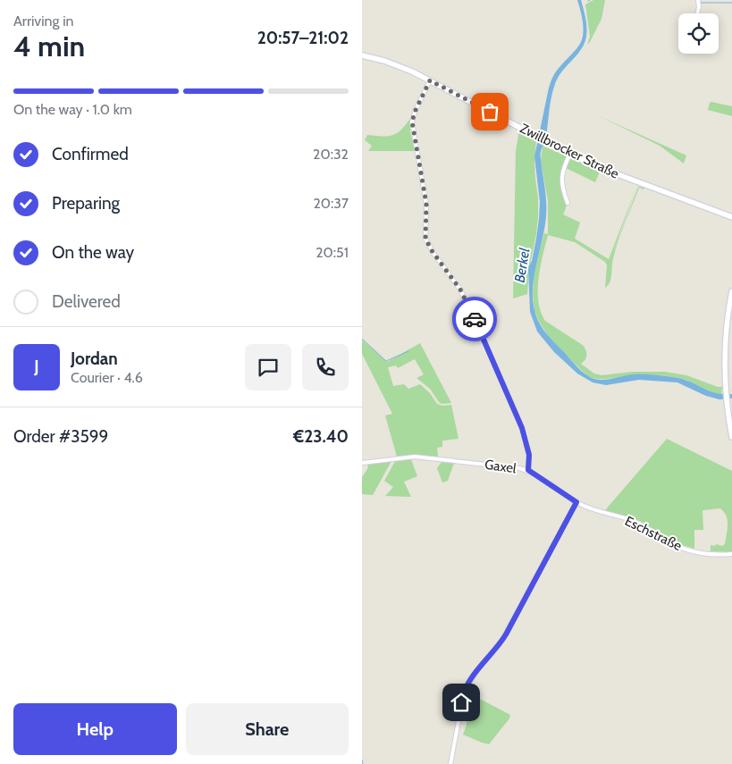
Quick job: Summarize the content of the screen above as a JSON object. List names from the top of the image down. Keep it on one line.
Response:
{"streets":{"main road":["Zwillbrocker Straße"],"street":["Gaxel","Eschstraße"]},"crossings":[["Gaxel","Eschstraße"]],"water":["Berkel"],"page":{"heading":["4 min","Arriving in","20:57–21:02"],"panel":["Jordan","Courier · 4.6","Order #3599","€23.40"],"bar":"On the way · 1.0 km","list":[["Confirmed","20:32"],["Preparing","20:37"],["On the way","20:51"],"Delivered"],"round":"J","buttons":["Help","Share"]}}
